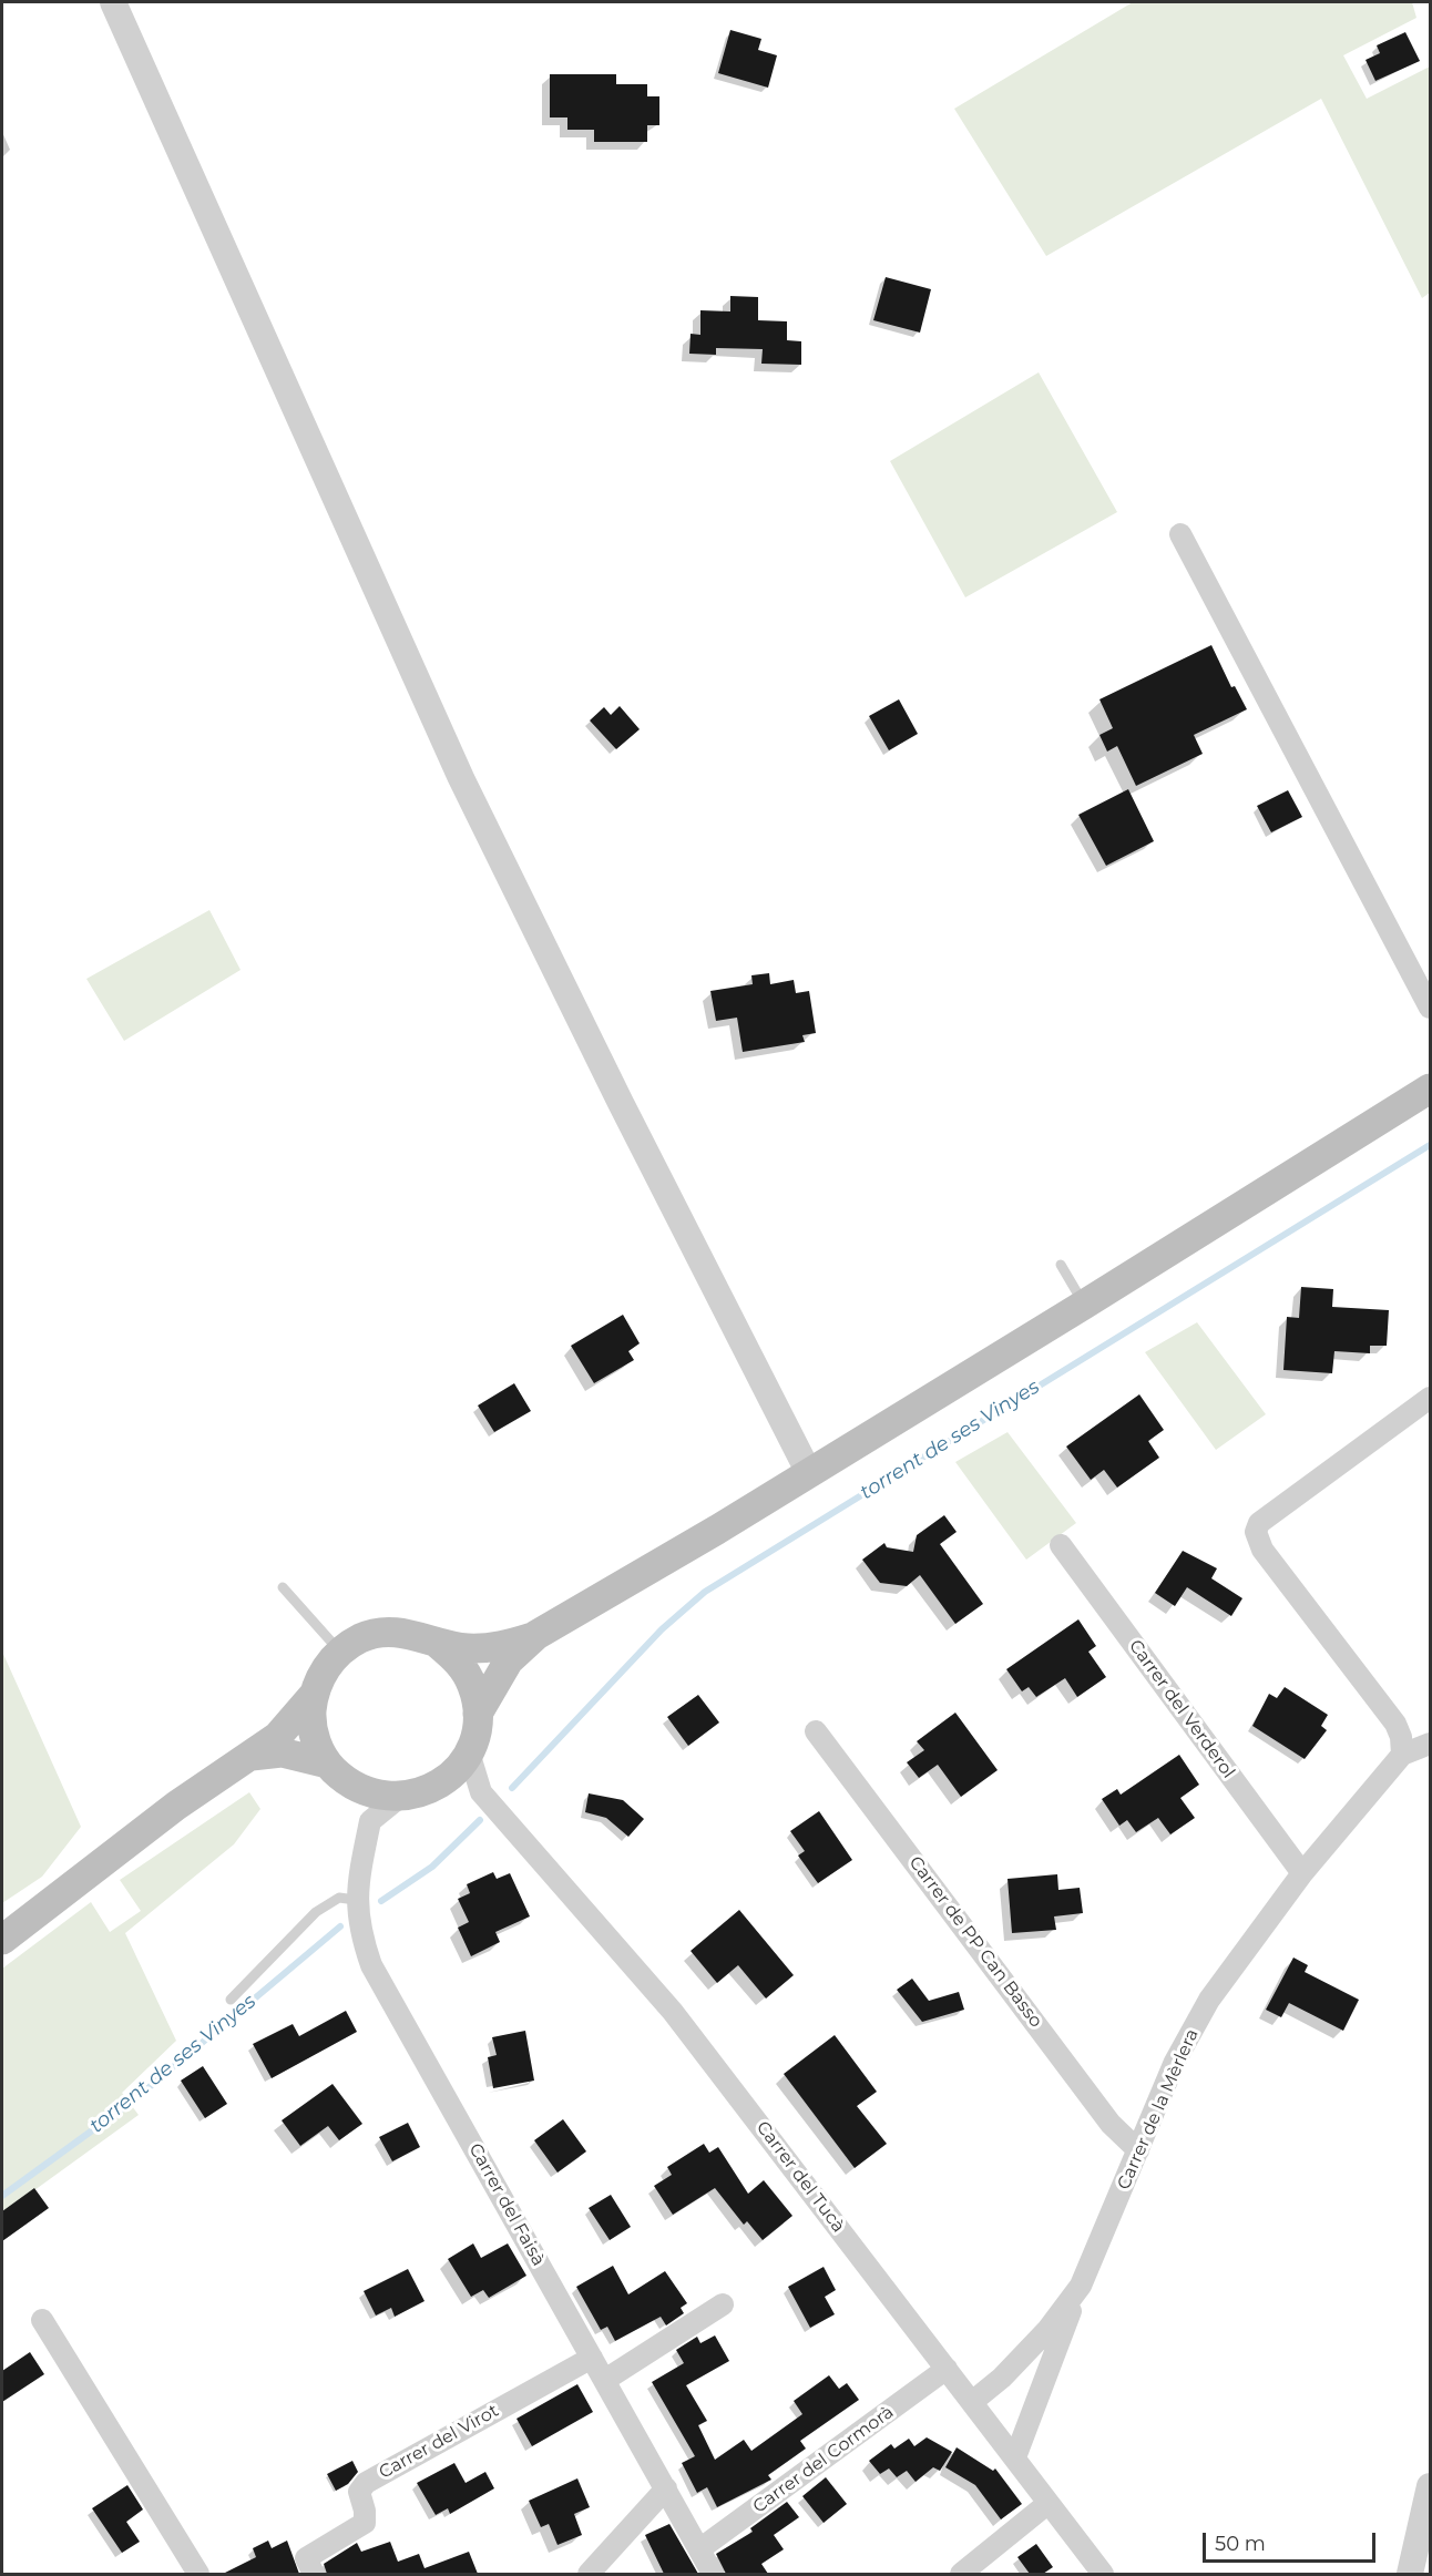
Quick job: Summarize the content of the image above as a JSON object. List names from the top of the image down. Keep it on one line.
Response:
{"streets":{"street":["Carrer del Verderol","Carrer de PP Can Basso","Carrer de la Mèrlera","Carrer del Tucà","Carrer del Faisà","Carrer del Virot","Carrer del Cormorà"]},"crossings":[["Carrer del Verderol","Carrer de la Mèrlera"],["Carrer de PP Can Basso","Carrer de la Mèrlera"],["Carrer de la Mèrlera","Carrer del Tucà"],["Carrer del Tucà","Carrer del Cormorà"],["Carrer del Faisà","Carrer del Virot"],["Carrer del Faisà","Carrer del Cormorà"]],"water":["torrent de ses Vinyes"],"scale_bar":"50 m"}
